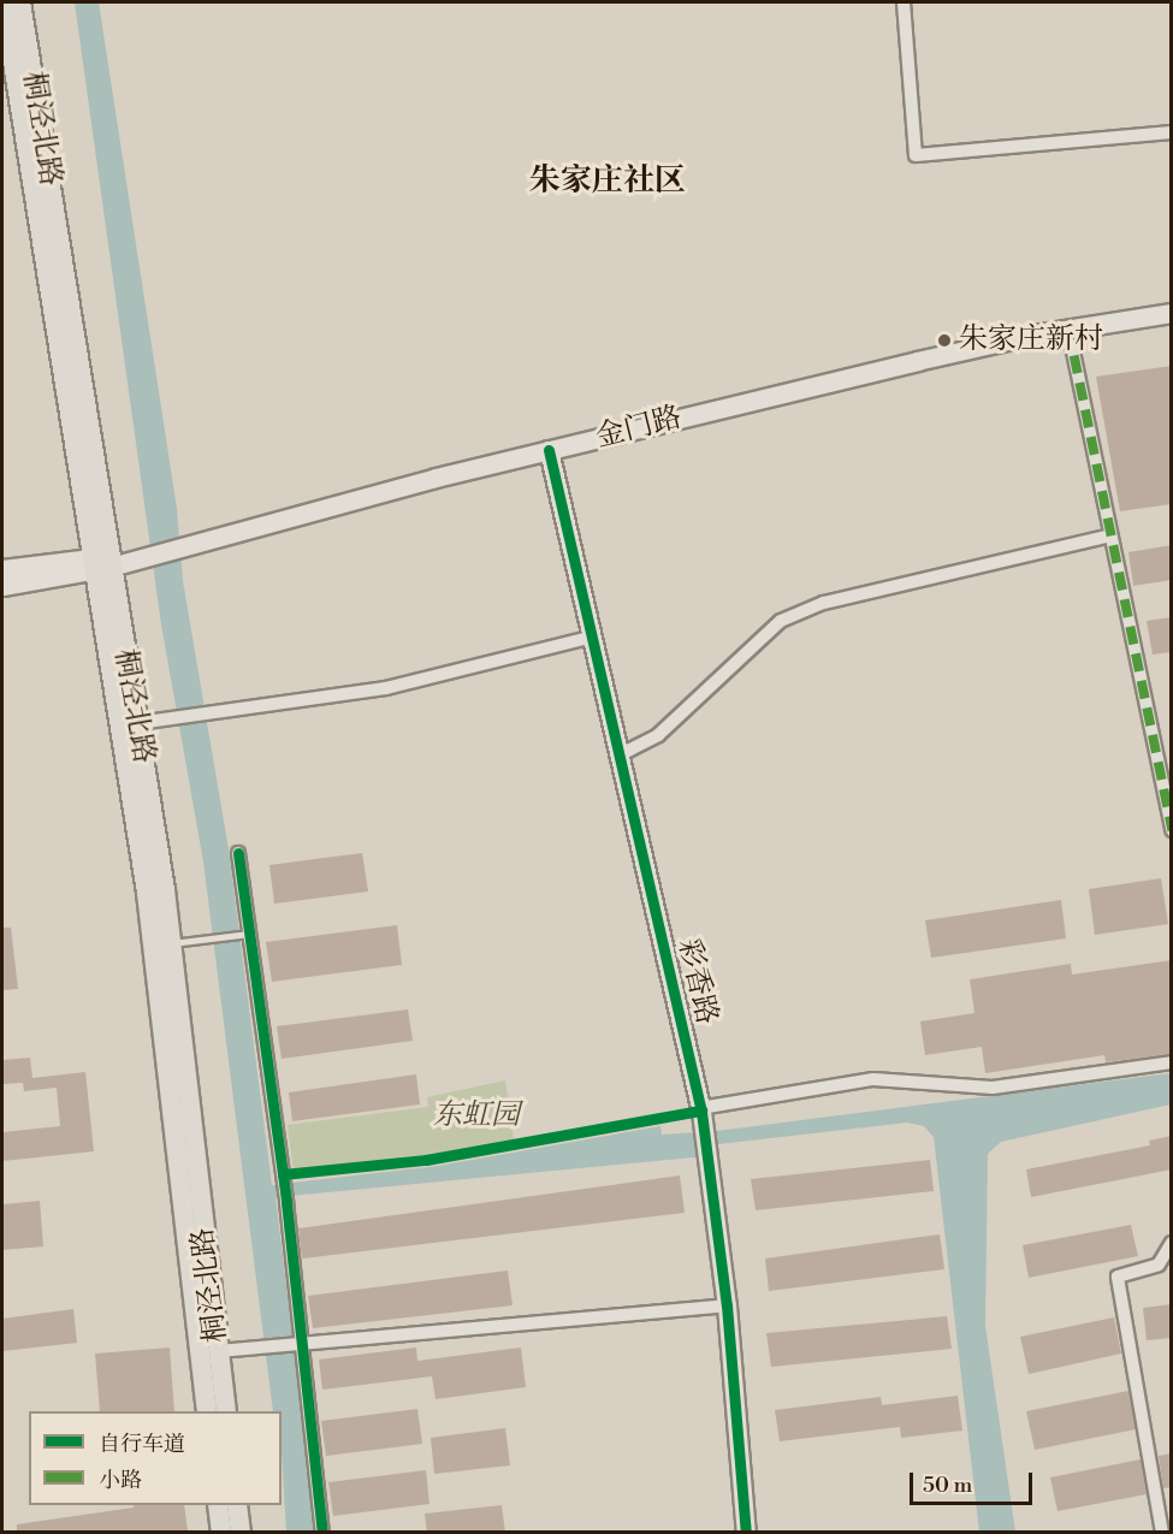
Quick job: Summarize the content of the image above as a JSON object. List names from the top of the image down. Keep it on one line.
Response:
{"streets":{"main road":["桐泾北路","金门路","彩香路"]},"crossings":[["桐泾北路","金门路"],["金门路","彩香路"]],"districts":["朱家庄社区"],"parks":["东虹园"],"places":["朱家庄新村"],"legend":["自行车道","小路"],"scale_bar":"50 m"}
